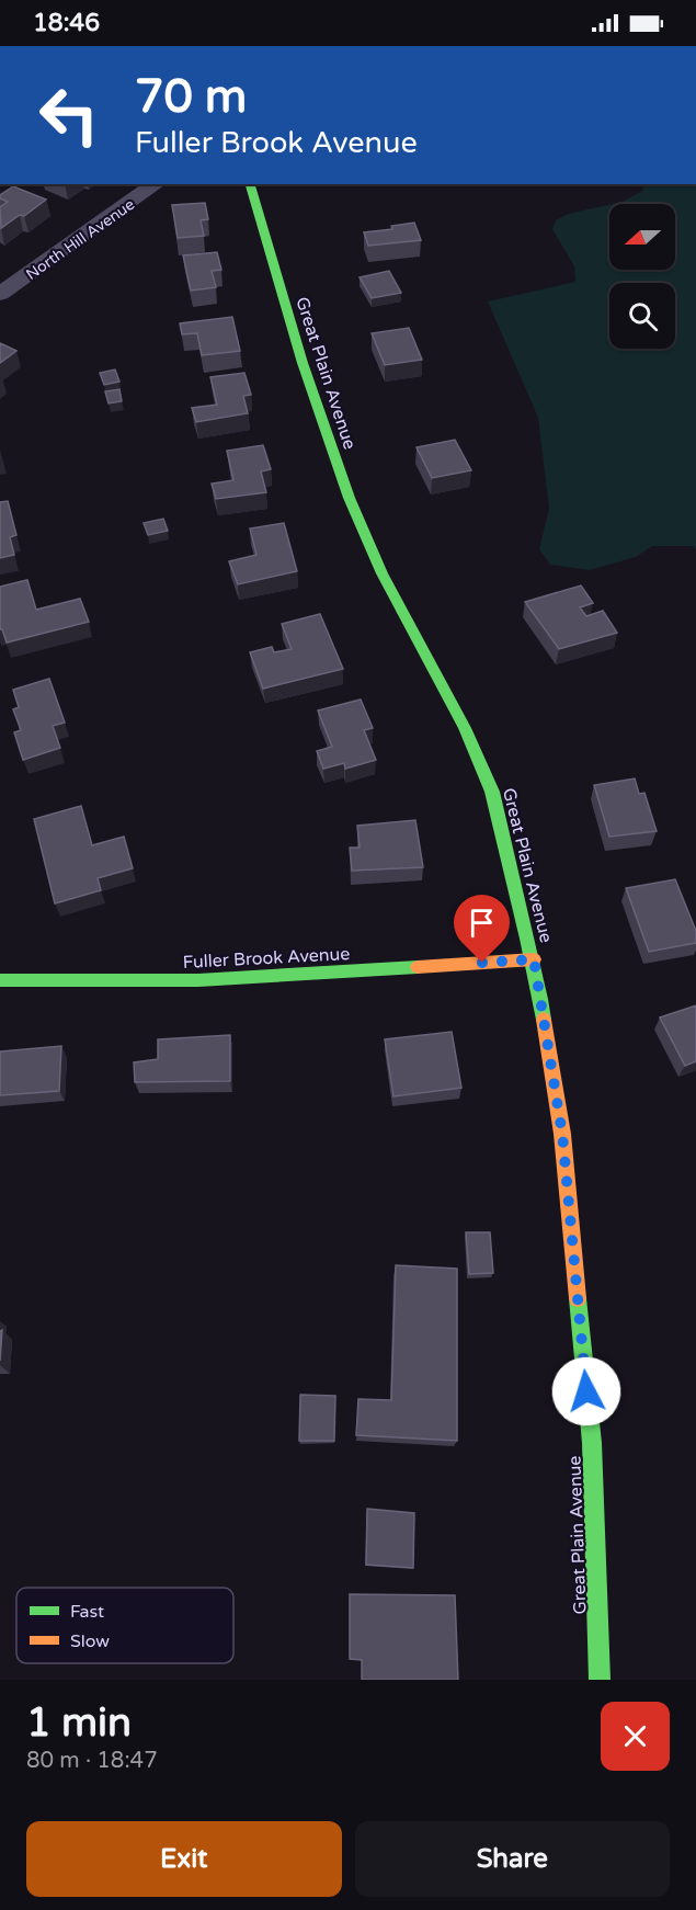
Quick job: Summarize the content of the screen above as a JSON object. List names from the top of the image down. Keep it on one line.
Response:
{"streets":{"main road":["Great Plain Avenue","Fuller Brook Avenue"],"street":["North Hill Avenue"]},"crossings":[["Great Plain Avenue","Fuller Brook Avenue"]],"legend":["Fast","Slow"],"north":"left","page":{"status":"18:46","turn":["70 m","Fuller Brook Avenue"],"heading":["1 min","80 m · 18:47"],"buttons":["Exit","Share"]}}
